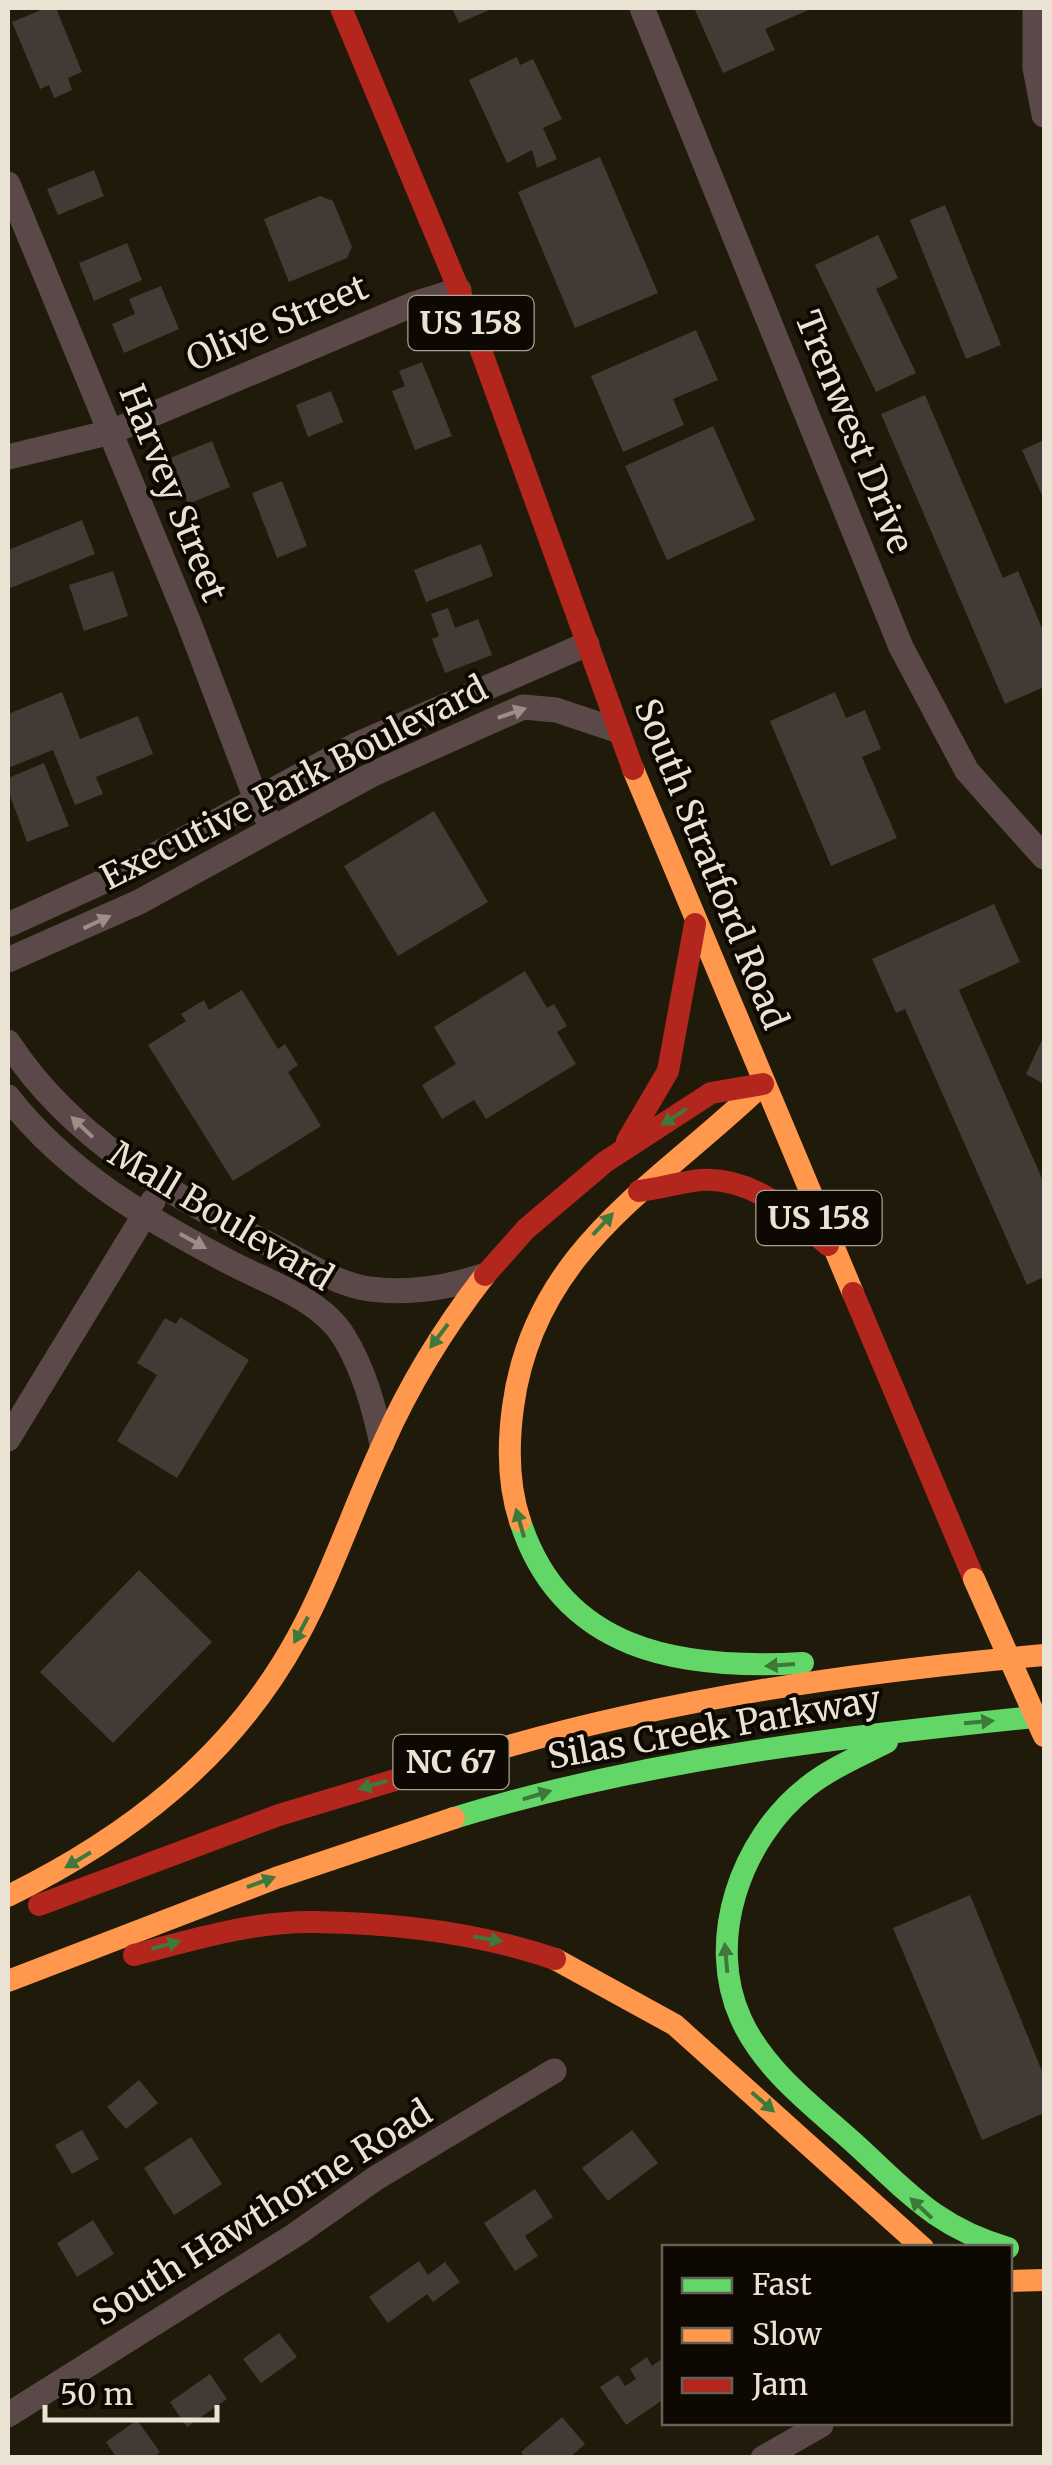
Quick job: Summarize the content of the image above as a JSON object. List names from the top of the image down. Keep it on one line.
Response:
{"streets":{"main road":["US 158","South Stratford Road","Silas Creek Parkway","NC 67"],"street":["Olive Street","Trenwest Drive","Harvey Street","Executive Park Boulevard","Mall Boulevard","South Hawthorne Road"]},"crossings":[["Olive Street","Harvey Street"],["Olive Street","South Stratford Road"],["Harvey Street","Executive Park Boulevard"],["Executive Park Boulevard","South Stratford Road"]],"legend":["Fast","Slow","Jam"],"scale_bar":"50 m"}
